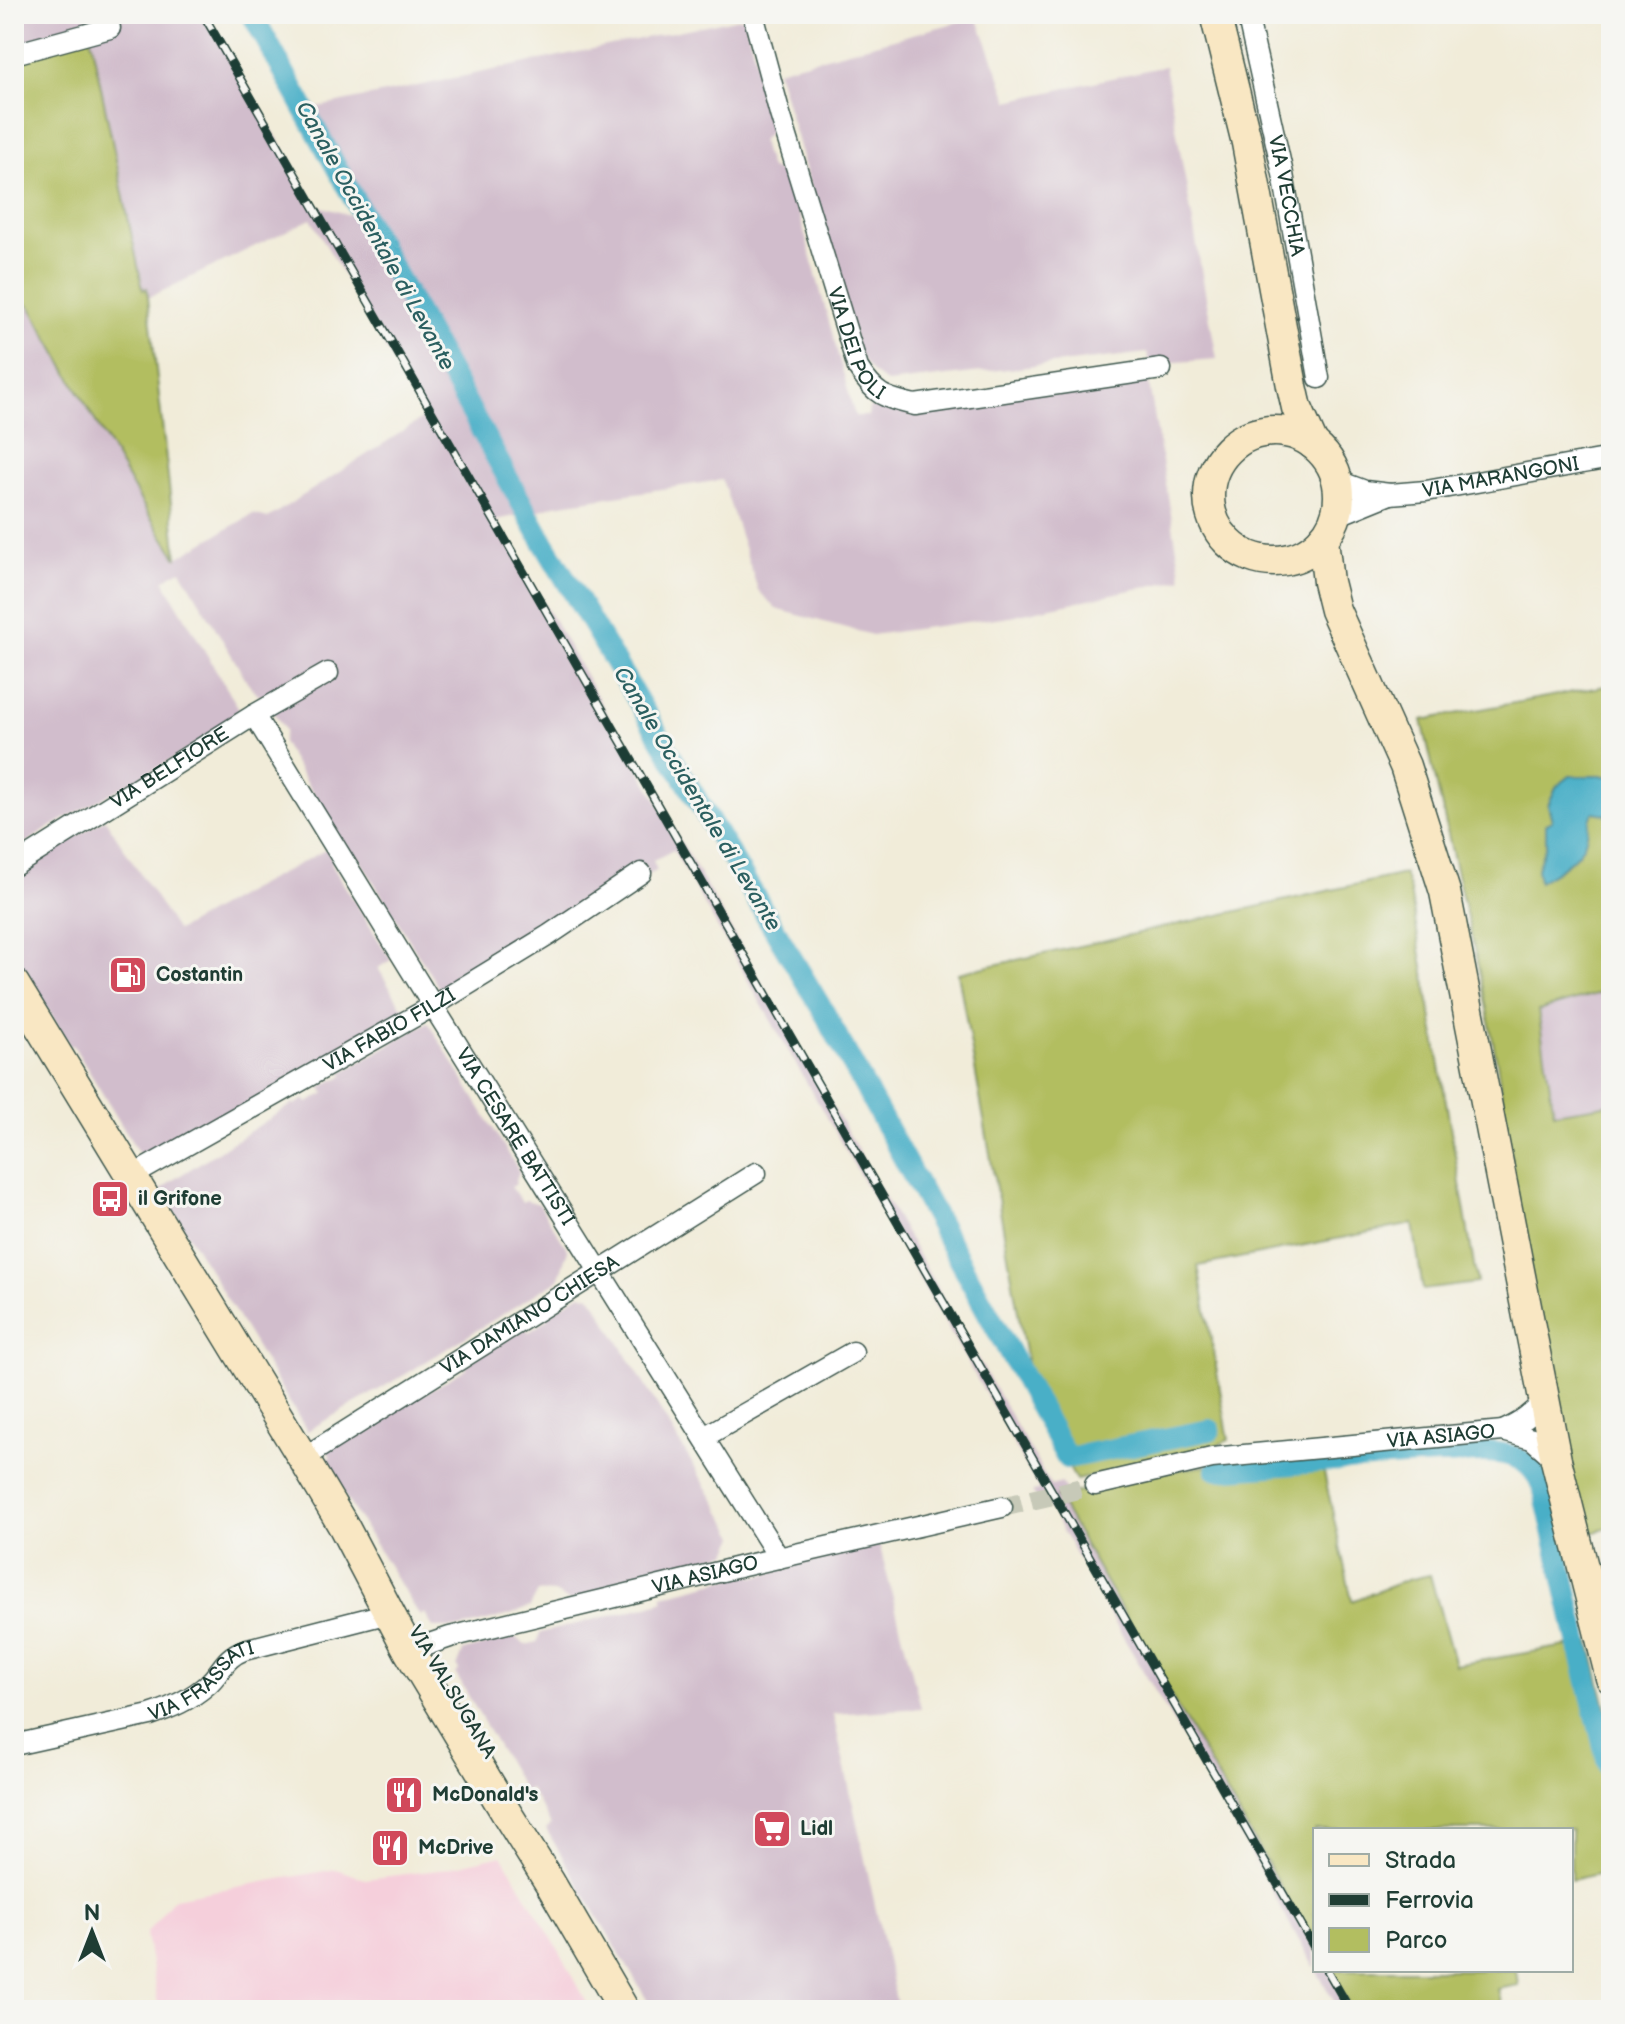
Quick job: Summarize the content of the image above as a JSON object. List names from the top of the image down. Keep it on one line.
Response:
{"streets":{"main road":["VIA VALSUGANA"],"street":["VIA VECCHIA","VIA DEI POLI","VIA MARANGONI","VIA BELFIORE","VIA FABIO FILZI","VIA CESARE BATTISTI","VIA DAMIANO CHIESA","VIA ASIAGO","VIA FRASSATI"]},"crossings":[["VIA BELFIORE","VIA CESARE BATTISTI"],["VIA FABIO FILZI","VIA CESARE BATTISTI"],["VIA CESARE BATTISTI","VIA DAMIANO CHIESA"],["VIA CESARE BATTISTI","VIA ASIAGO"],["VIA ASIAGO","VIA VALSUGANA"]],"water":["Canale Occidentale di Levante"],"places":{"fuel station":["Costantin"],"bus stop":["il Grifone"],"restaurant":["McDonald's","McDrive"],"supermarket":["Lidl"]},"legend":["Strada","Ferrovia","Parco"],"north":"top"}
